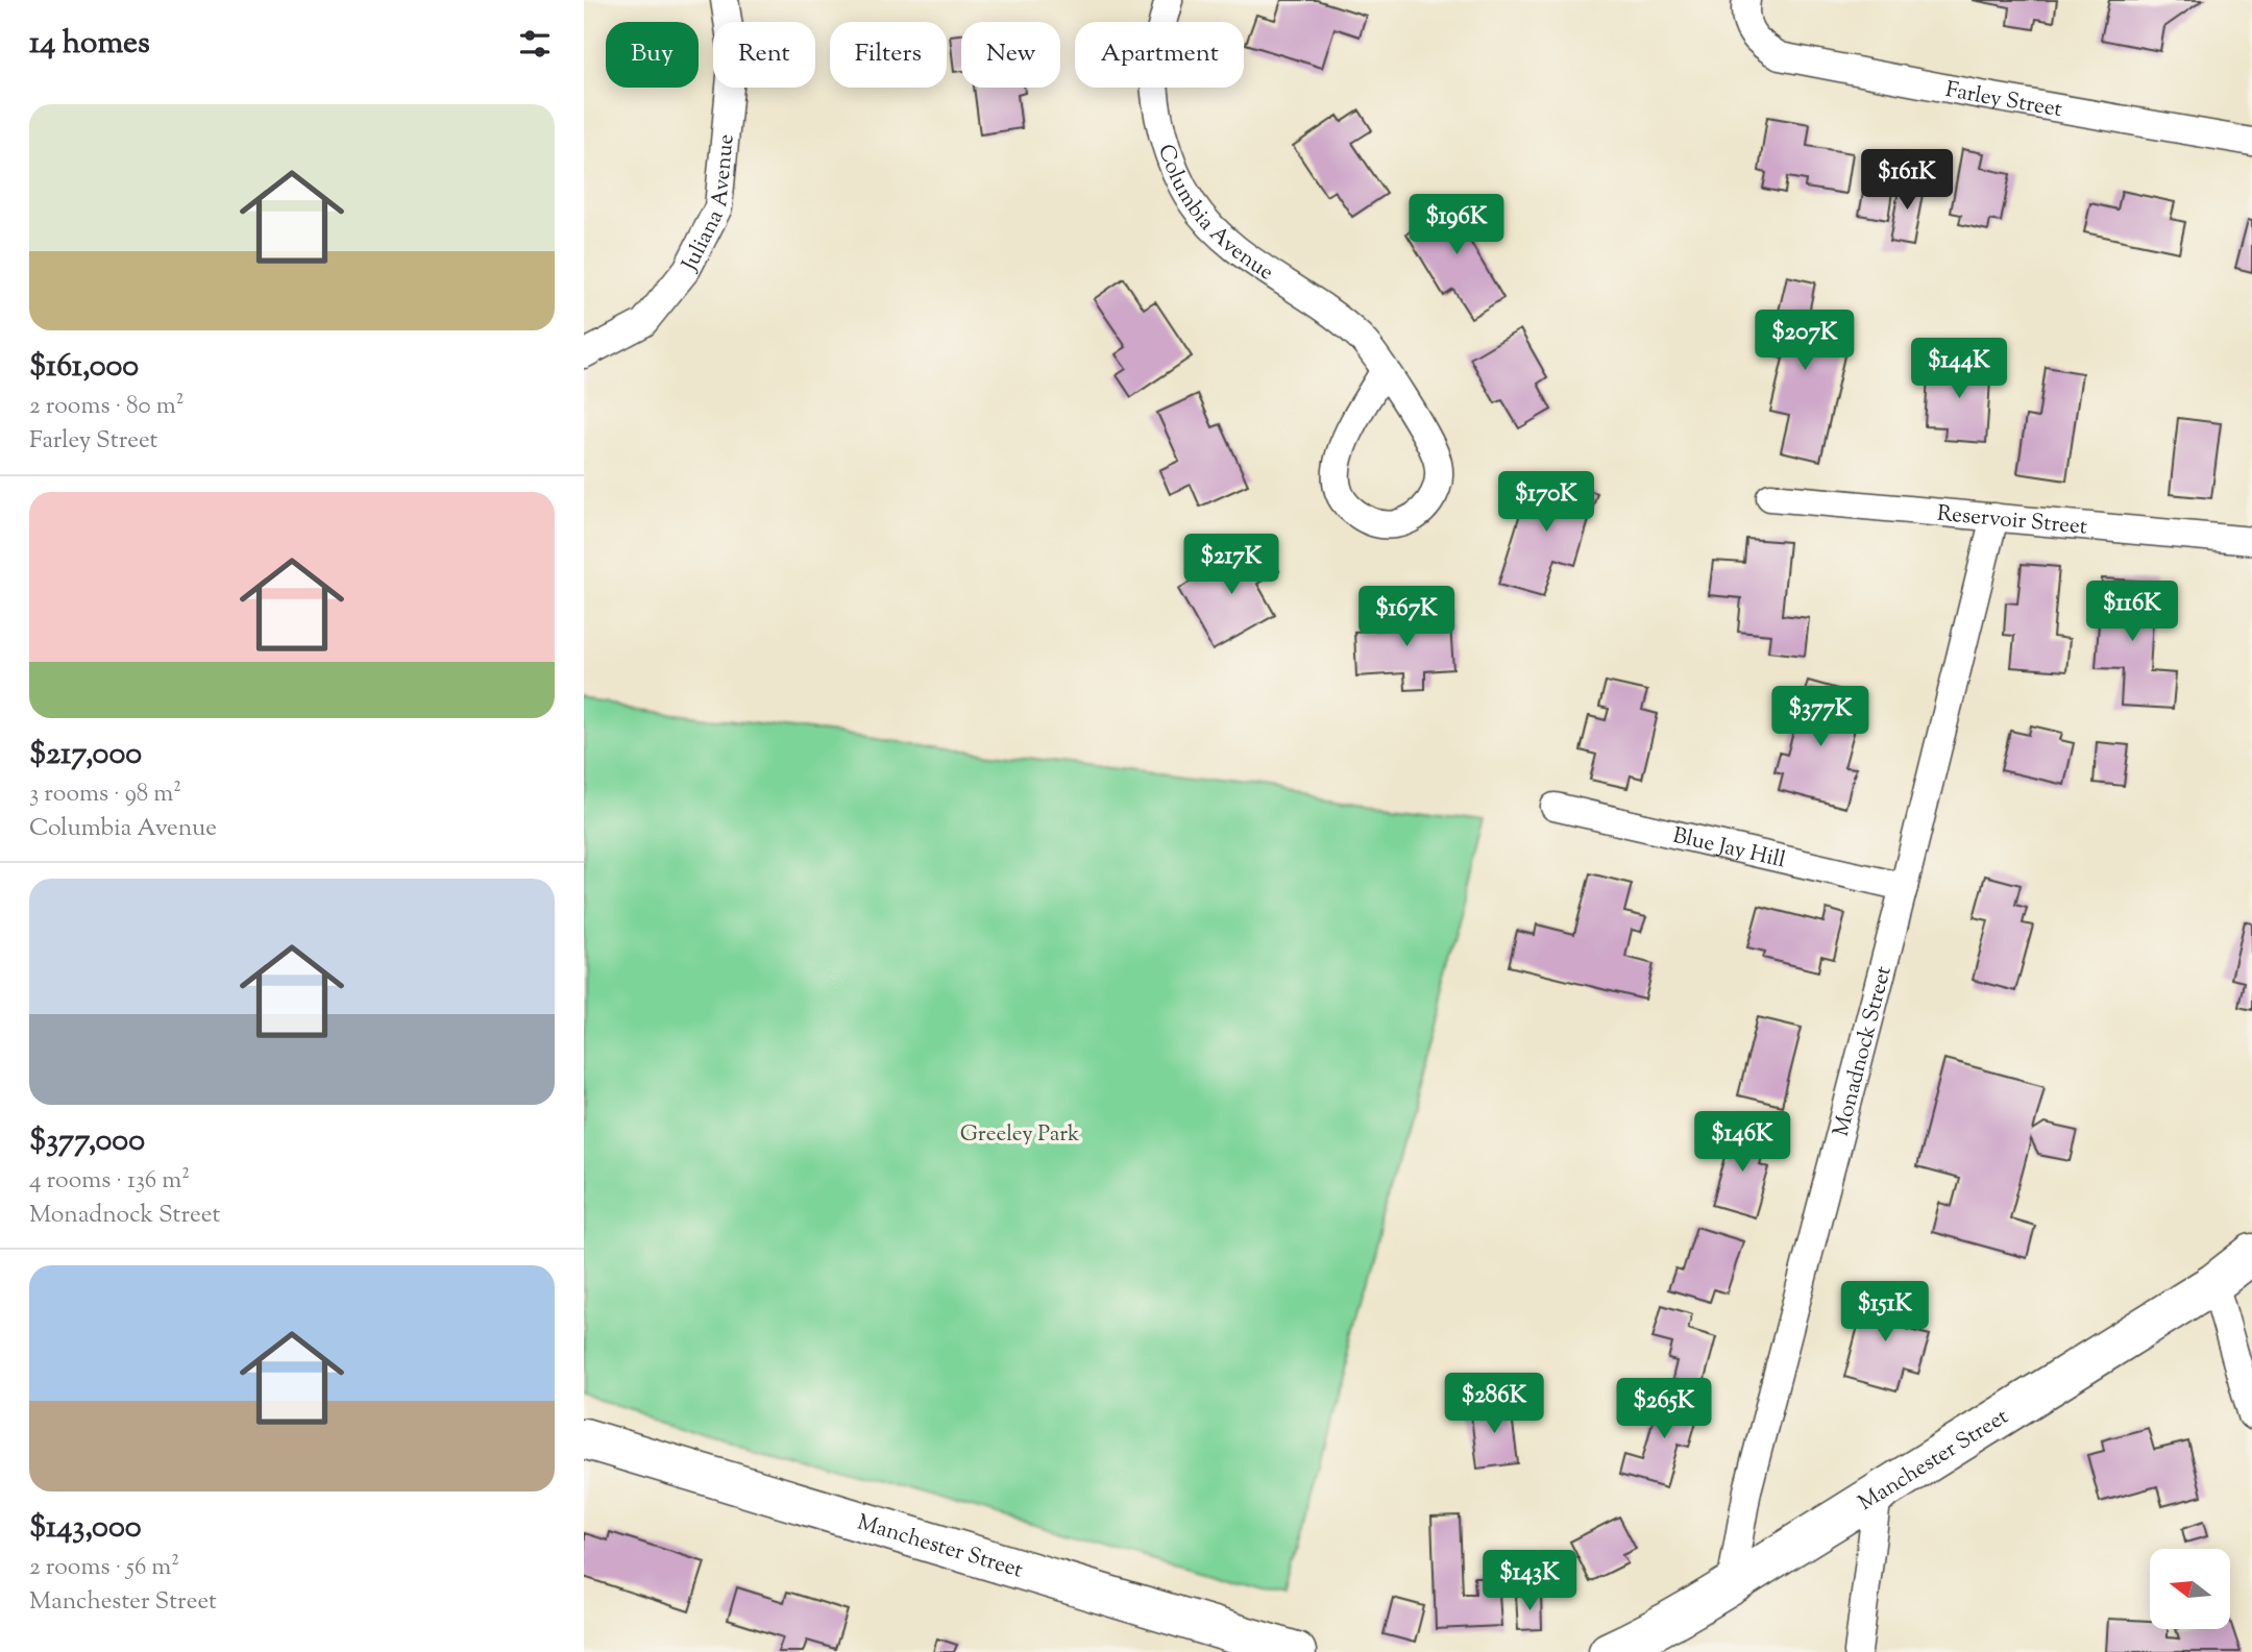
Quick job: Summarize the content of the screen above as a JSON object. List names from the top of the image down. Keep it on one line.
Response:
{"streets":{"street":["Farley Street","Juliana Avenue","Columbia Avenue","Reservoir Street","Blue Jay Hill","Monadnock Street","Manchester Street"]},"crossings":[["Reservoir Street","Monadnock Street"],["Blue Jay Hill","Monadnock Street"],["Monadnock Street","Manchester Street"]],"parks":["Greeley Park"],"north":"left","page":{"heading":"14 homes","chip":["Buy","Rent","Filters","New","Apartment"],"list":[{"name":"$161,000","note":"2 rooms · 80 m² · Farley Street"},{"name":"$217,000","note":"3 rooms · 98 m² · Columbia Avenue"},{"name":"$377,000","note":"4 rooms · 136 m² · Monadnock Street"},{"name":"$143,000","note":"2 rooms · 56 m² · Manchester Street"}],"price":["$161K","$196K","$207K","$144K","$170K","$217K","$116K","$167K","$377K","$146K","$151K","$286K","$265K","$143K"]}}
